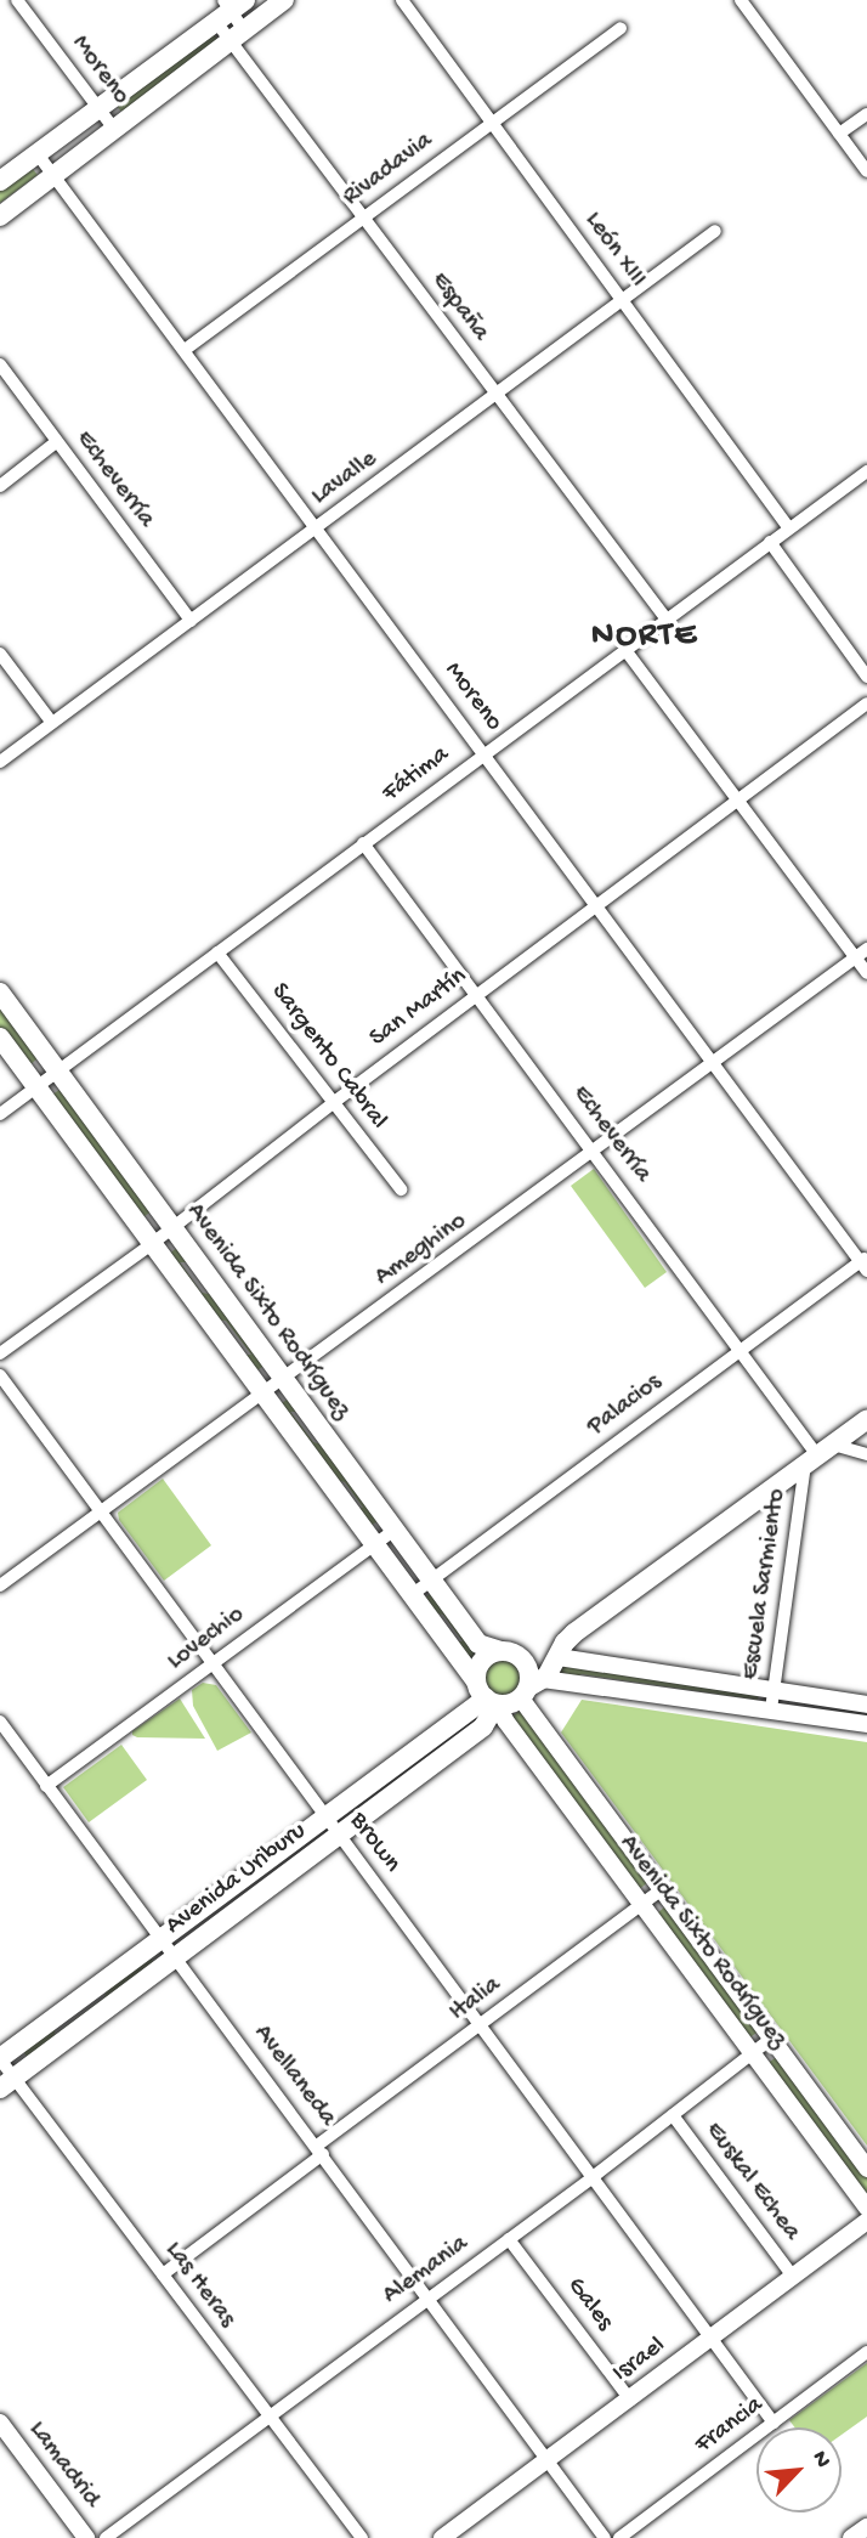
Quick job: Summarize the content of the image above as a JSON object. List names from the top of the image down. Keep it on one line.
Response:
{"streets":{"main road":["Avenida Sixto Rodríguez","Avenida Uriburu"],"street":["Moreno","Rivadavia","León XIII","España","Lavalle","Echeverría","Fátima","San Martín","Sargento Cabral","Ameghino","Palacios","Escuela Sarmiento","Lovechio","Brown","Italia","Avellaneda","Euskal Echea","Alemania","Las Heras","Gales","Israel","Francia","Lamadrid"]},"crossings":[["Moreno","Rivadavia"],["Moreno","Lavalle"],["Moreno","Fátima"],["Moreno","San Martín"],["Moreno","Ameghino"],["Moreno","Palacios"],["Rivadavia","León XIII"],["Rivadavia","España"],["León XIII","Lavalle"],["León XIII","Fátima"],["España","Lavalle"],["España","Fátima"],["Lavalle","Echeverría"],["Echeverría","Fátima"],["Echeverría","San Martín"],["Echeverría","Ameghino"],["Echeverría","Palacios"],["Echeverría","Escuela Sarmiento"],["Fátima","Sargento Cabral"],["Fátima","Avenida Sixto Rodríguez"],["San Martín","Sargento Cabral"],["San Martín","Avenida Sixto Rodríguez"],["Ameghino","Avenida Sixto Rodríguez"],["Ameghino","Brown"],["Avenida Sixto Rodríguez","Palacios"],["Avenida Sixto Rodríguez","Lovechio"],["Avenida Sixto Rodríguez","Avenida Uriburu"],["Avenida Sixto Rodríguez","Italia"],["Avenida Sixto Rodríguez","Alemania"],["Lovechio","Brown"],["Lovechio","Avellaneda"],["Brown","Avenida Uriburu"],["Brown","Italia"],["Brown","Alemania"],["Brown","Israel"],["Brown","Francia"],["Avenida Uriburu","Avellaneda"],["Avenida Uriburu","Las Heras"],["Italia","Avellaneda"],["Italia","Las Heras"],["Avellaneda","Alemania"],["Avellaneda","Israel"],["Euskal Echea","Alemania"],["Euskal Echea","Israel"],["Alemania","Las Heras"],["Alemania","Gales"],["Gales","Israel"]],"districts":["NORTE"],"north":"top right"}
